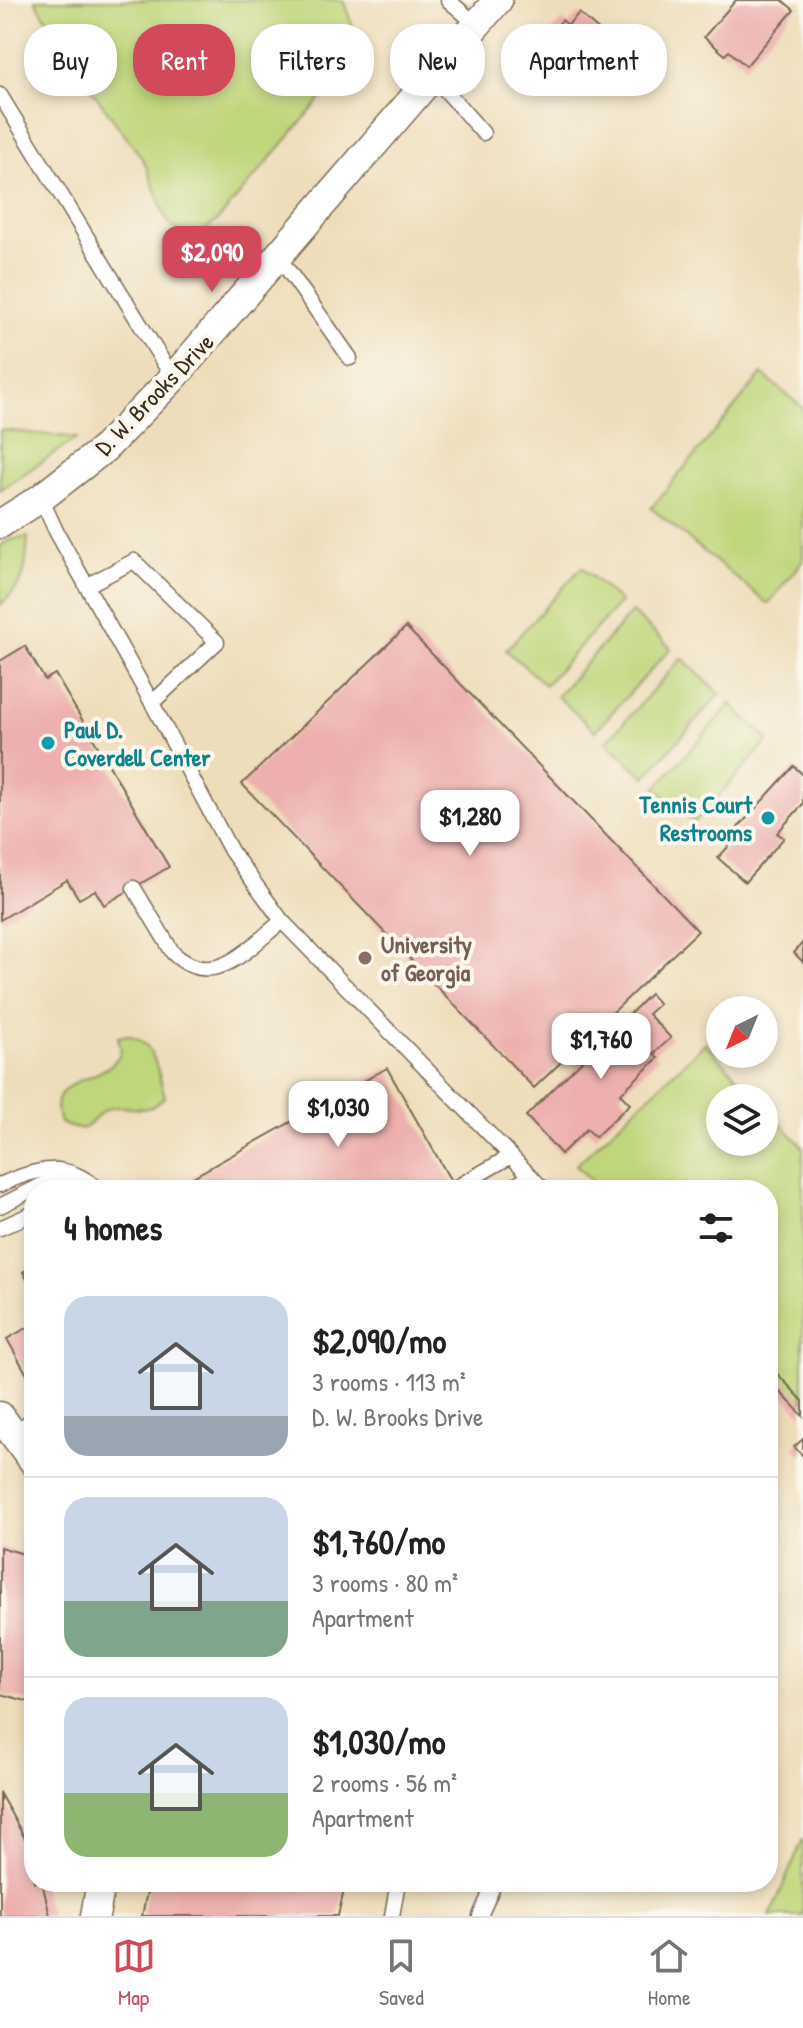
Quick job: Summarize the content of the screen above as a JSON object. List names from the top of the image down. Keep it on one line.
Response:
{"streets":{"street":["D. W. Brooks Drive"]},"places":["Paul D. Coverdell Center","Tennis Court Restrooms","University of Georgia"],"north":"bottom left","page":{"chip":["Buy","Rent","Filters","New","Apartment"],"price":["$2,090","$1,280","$1,760","$1,030"],"heading":"4 homes","list":[{"name":"$2,090/mo","note":"3 rooms · 113 m² · D. W. Brooks Drive"},{"name":"$1,760/mo","note":"3 rooms · 80 m² · Apartment"},{"name":"$1,030/mo","note":"2 rooms · 56 m² · Apartment"}],"tabs":["Map","Saved","Home"]}}
